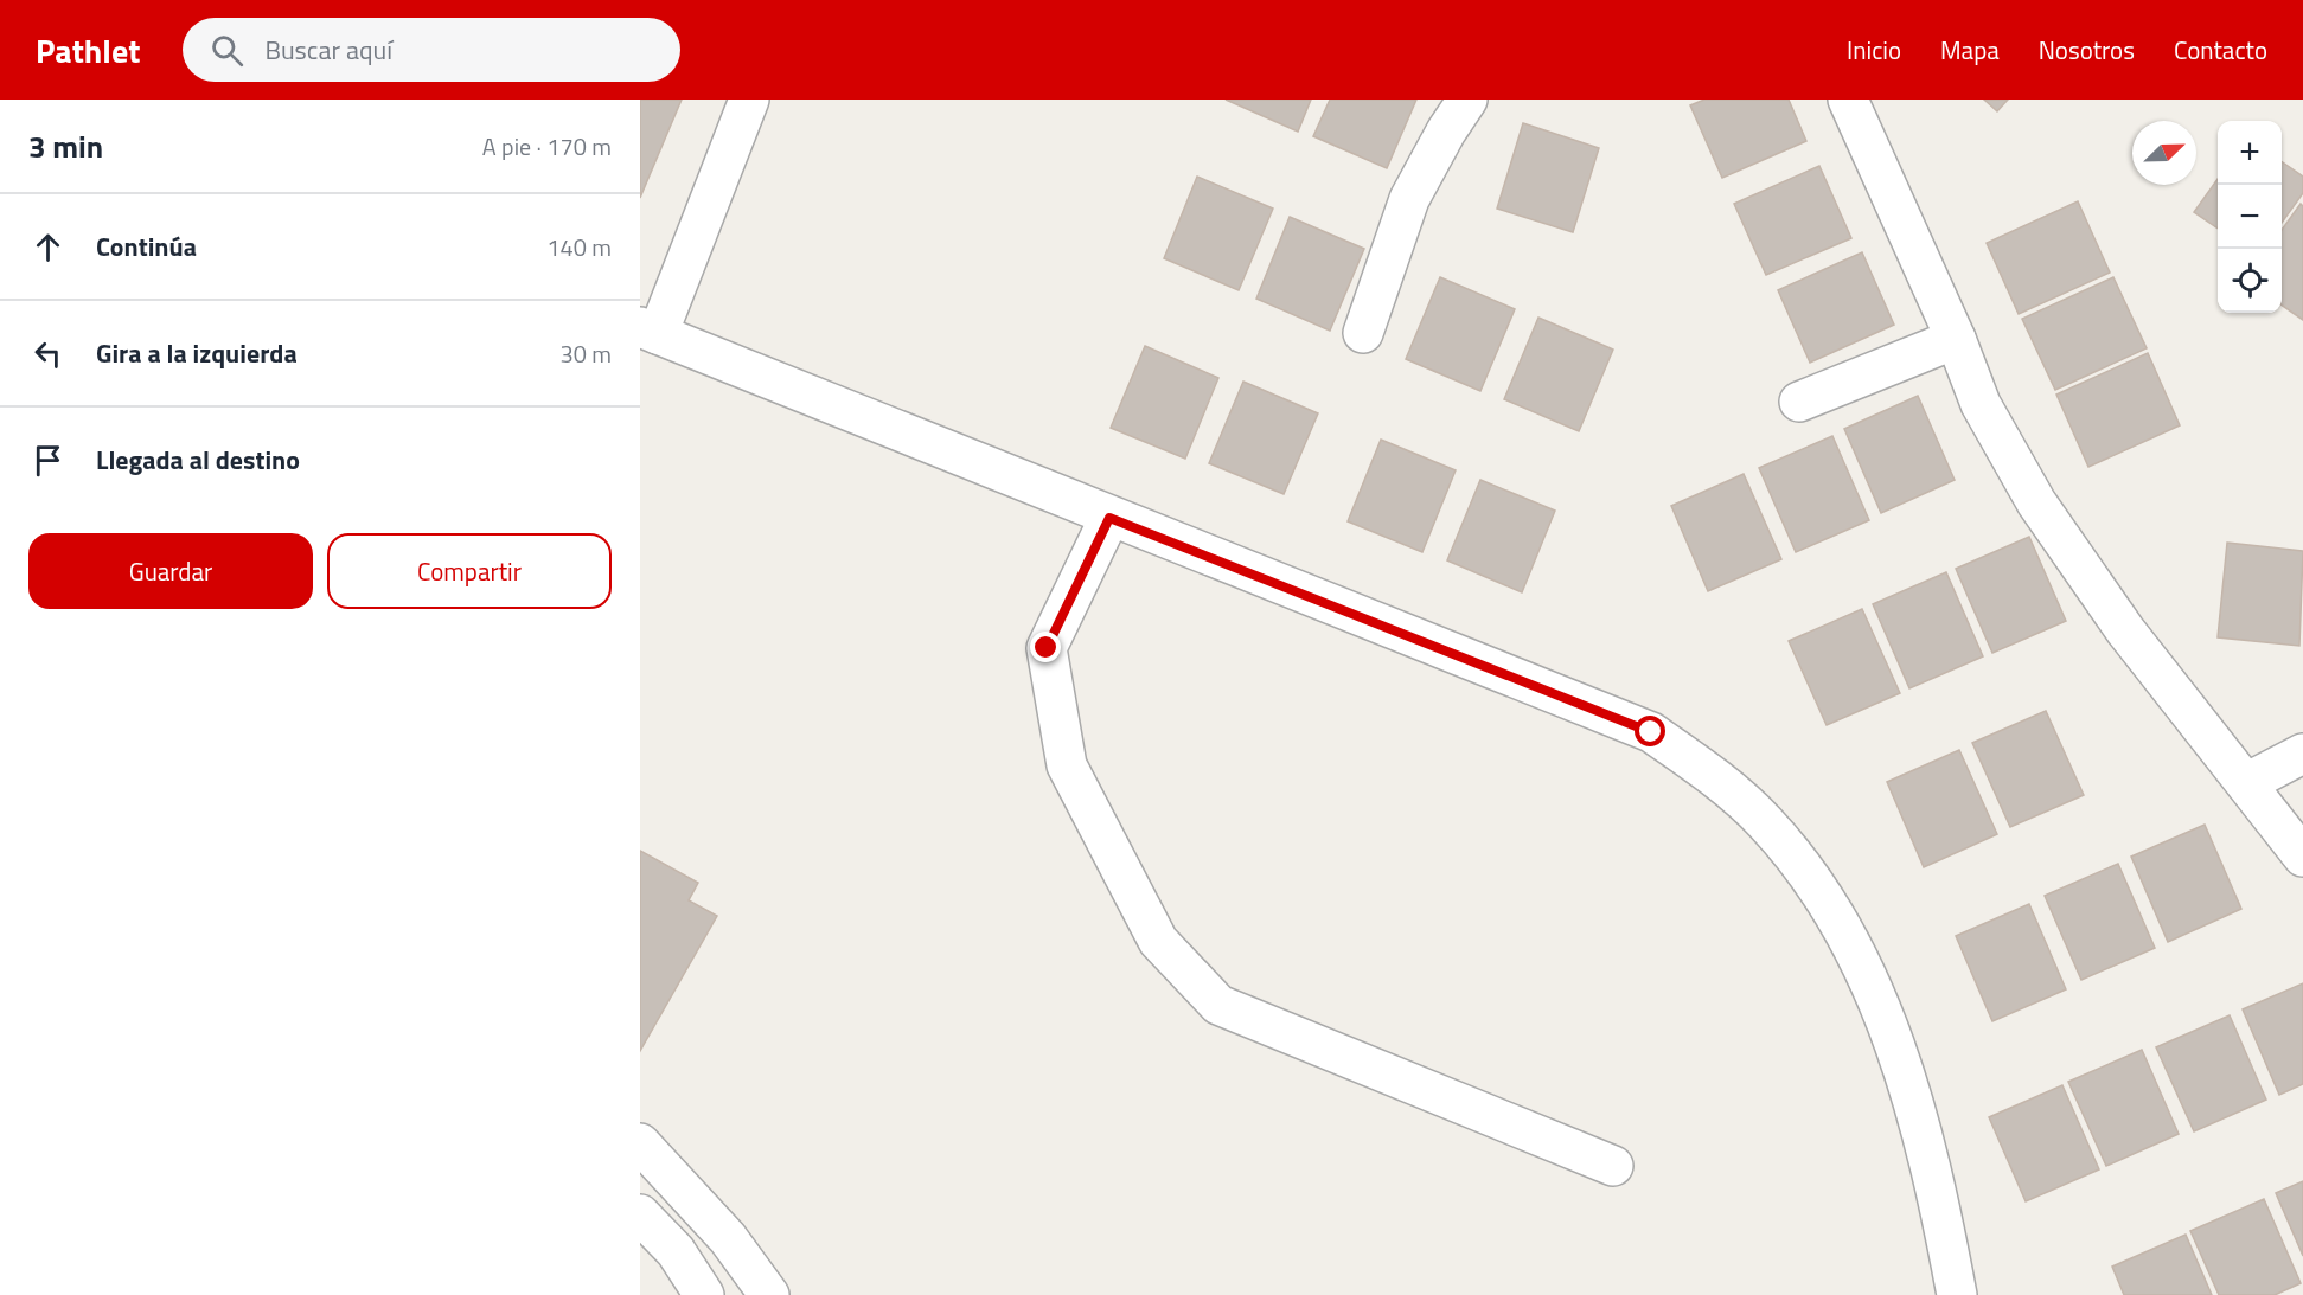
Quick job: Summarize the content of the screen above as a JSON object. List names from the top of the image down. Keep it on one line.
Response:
{"north":"top right","page":{"header":"Pathlet","search":"Buscar aquí","nav":["Inicio","Mapa","Nosotros","Contacto"],"heading":["3 min","A pie · 170 m"],"map_buttons":["+","−"],"list":[["Continúa","140 m"],["Gira a la izquierda","30 m"],"Llegada al destino"],"buttons":["Guardar","Compartir"]}}
